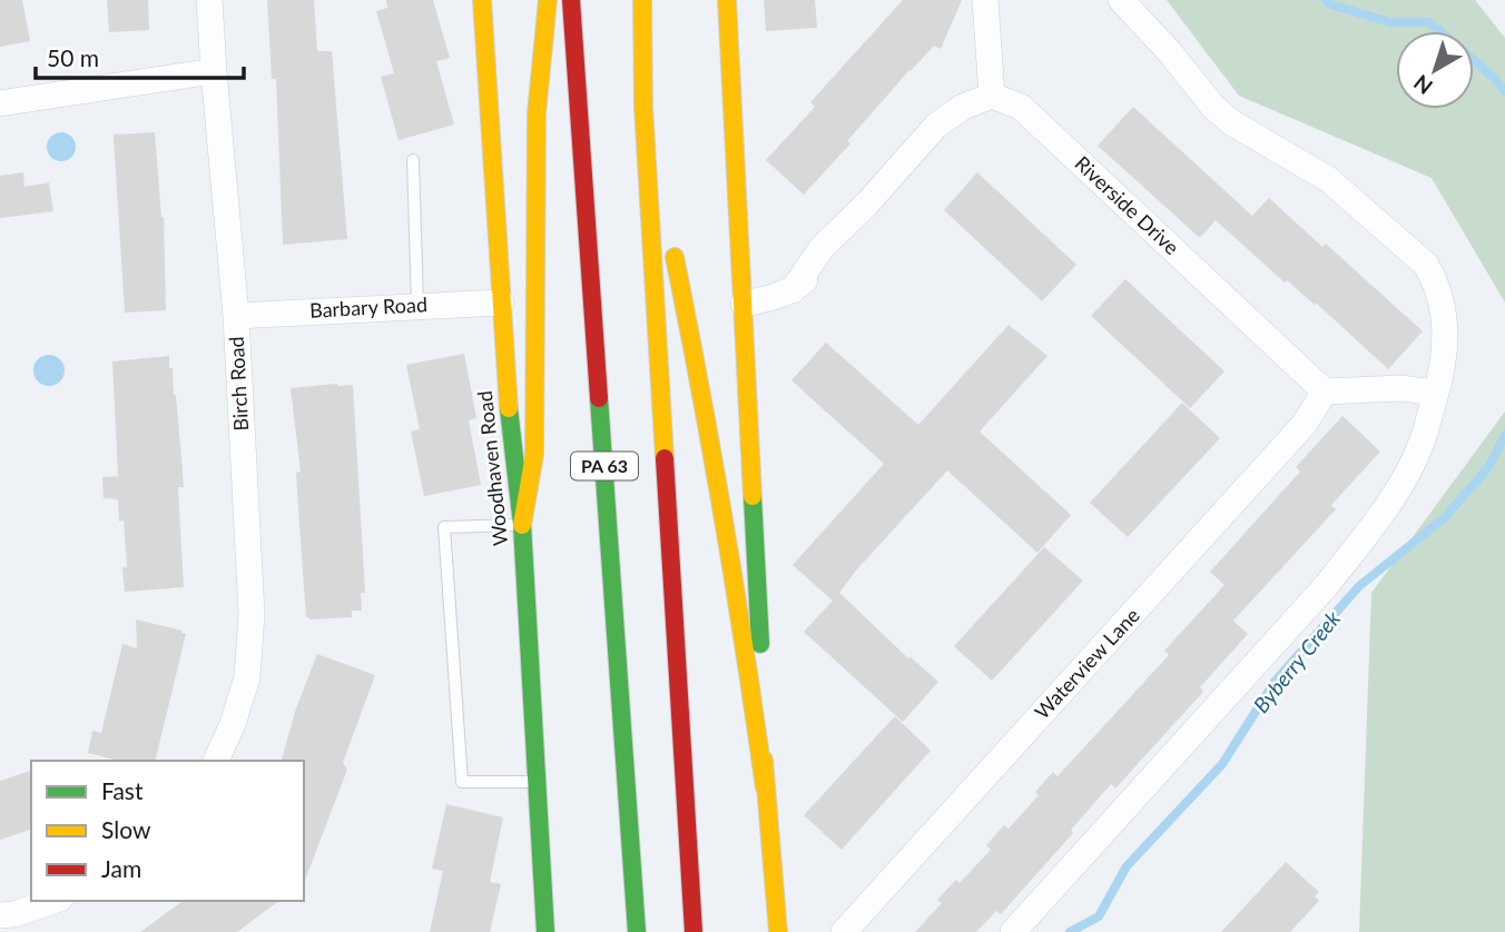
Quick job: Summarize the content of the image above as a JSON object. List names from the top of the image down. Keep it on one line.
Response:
{"streets":{"main road":["PA 63","Woodhaven Road"],"street":["Riverside Drive","Barbary Road","Birch Road","Waterview Lane"]},"crossings":[["Riverside Drive","Waterview Lane"],["Barbary Road","Birch Road"],["Barbary Road","Woodhaven Road"]],"water":["Byberry Creek"],"legend":["Fast","Slow","Jam"],"scale_bar":"50 m","north":"bottom left"}
